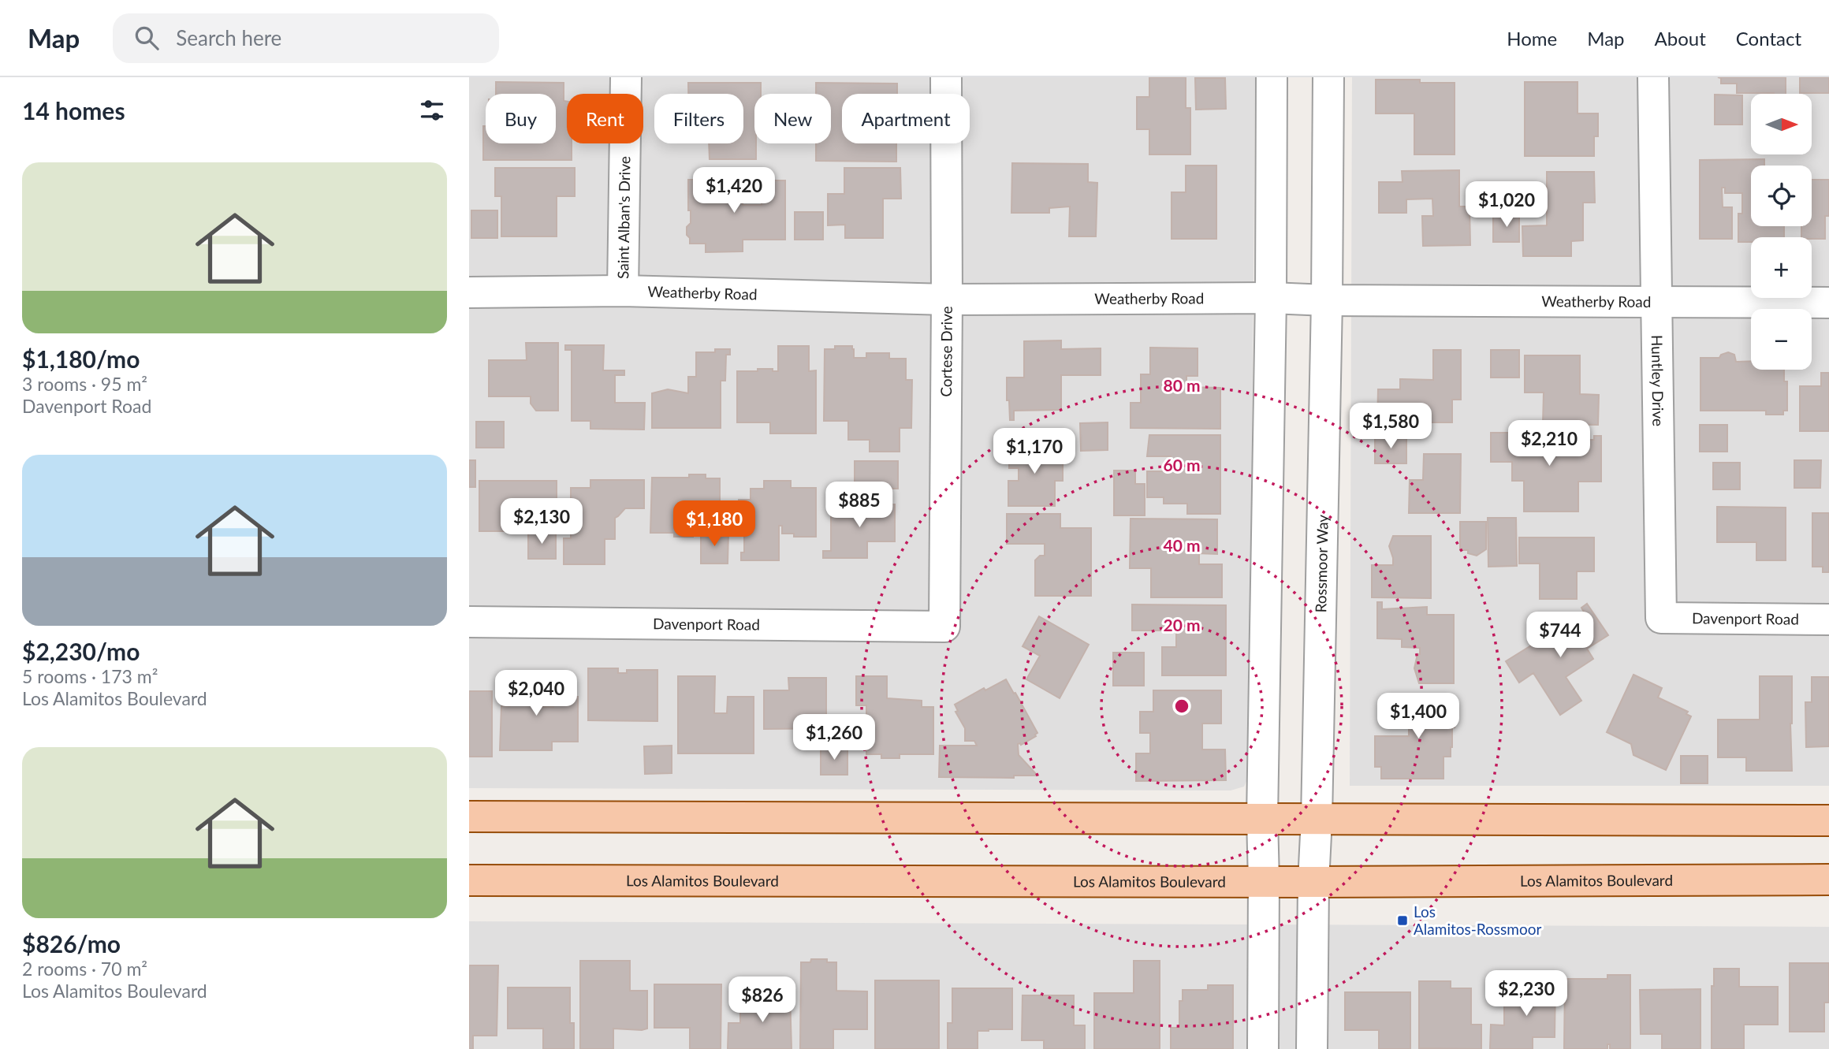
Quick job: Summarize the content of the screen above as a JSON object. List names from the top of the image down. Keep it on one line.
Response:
{"streets":{"main road":["Los Alamitos Boulevard"],"street":["Saint Alban's Drive","Weatherby Road","Cortese Drive","Huntley Drive","Rossmoor Way","Davenport Road"]},"crossings":[["Saint Alban's Drive","Weatherby Road"],["Weatherby Road","Cortese Drive"],["Weatherby Road","Huntley Drive"],["Weatherby Road","Rossmoor Way"],["Cortese Drive","Davenport Road"],["Huntley Drive","Davenport Road"],["Rossmoor Way","Los Alamitos Boulevard"]],"places":{"transit":["Los Alamitos-Rossmoor"]},"north":"right","page":{"header":"Map","search":"Search here","nav":["Home","Map","About","Contact"],"heading":"14 homes","map_buttons":["+","−"],"chip":["Buy","Rent","Filters","New","Apartment"],"list":[{"name":"$1,180/mo","note":"3 rooms · 95 m² · Davenport Road"},{"name":"$2,230/mo","note":"5 rooms · 173 m² · Los Alamitos Boulevard"},{"name":"$826/mo","note":"2 rooms · 70 m² · Los Alamitos Boulevard"}],"price":["$1,420","$1,020","$1,580","$2,210","$1,170","$885","$2,130","$1,180","$744","$2,040","$1,400","$1,260","$2,230","$826"]},"rings":["80 m","60 m","40 m","20 m"]}
